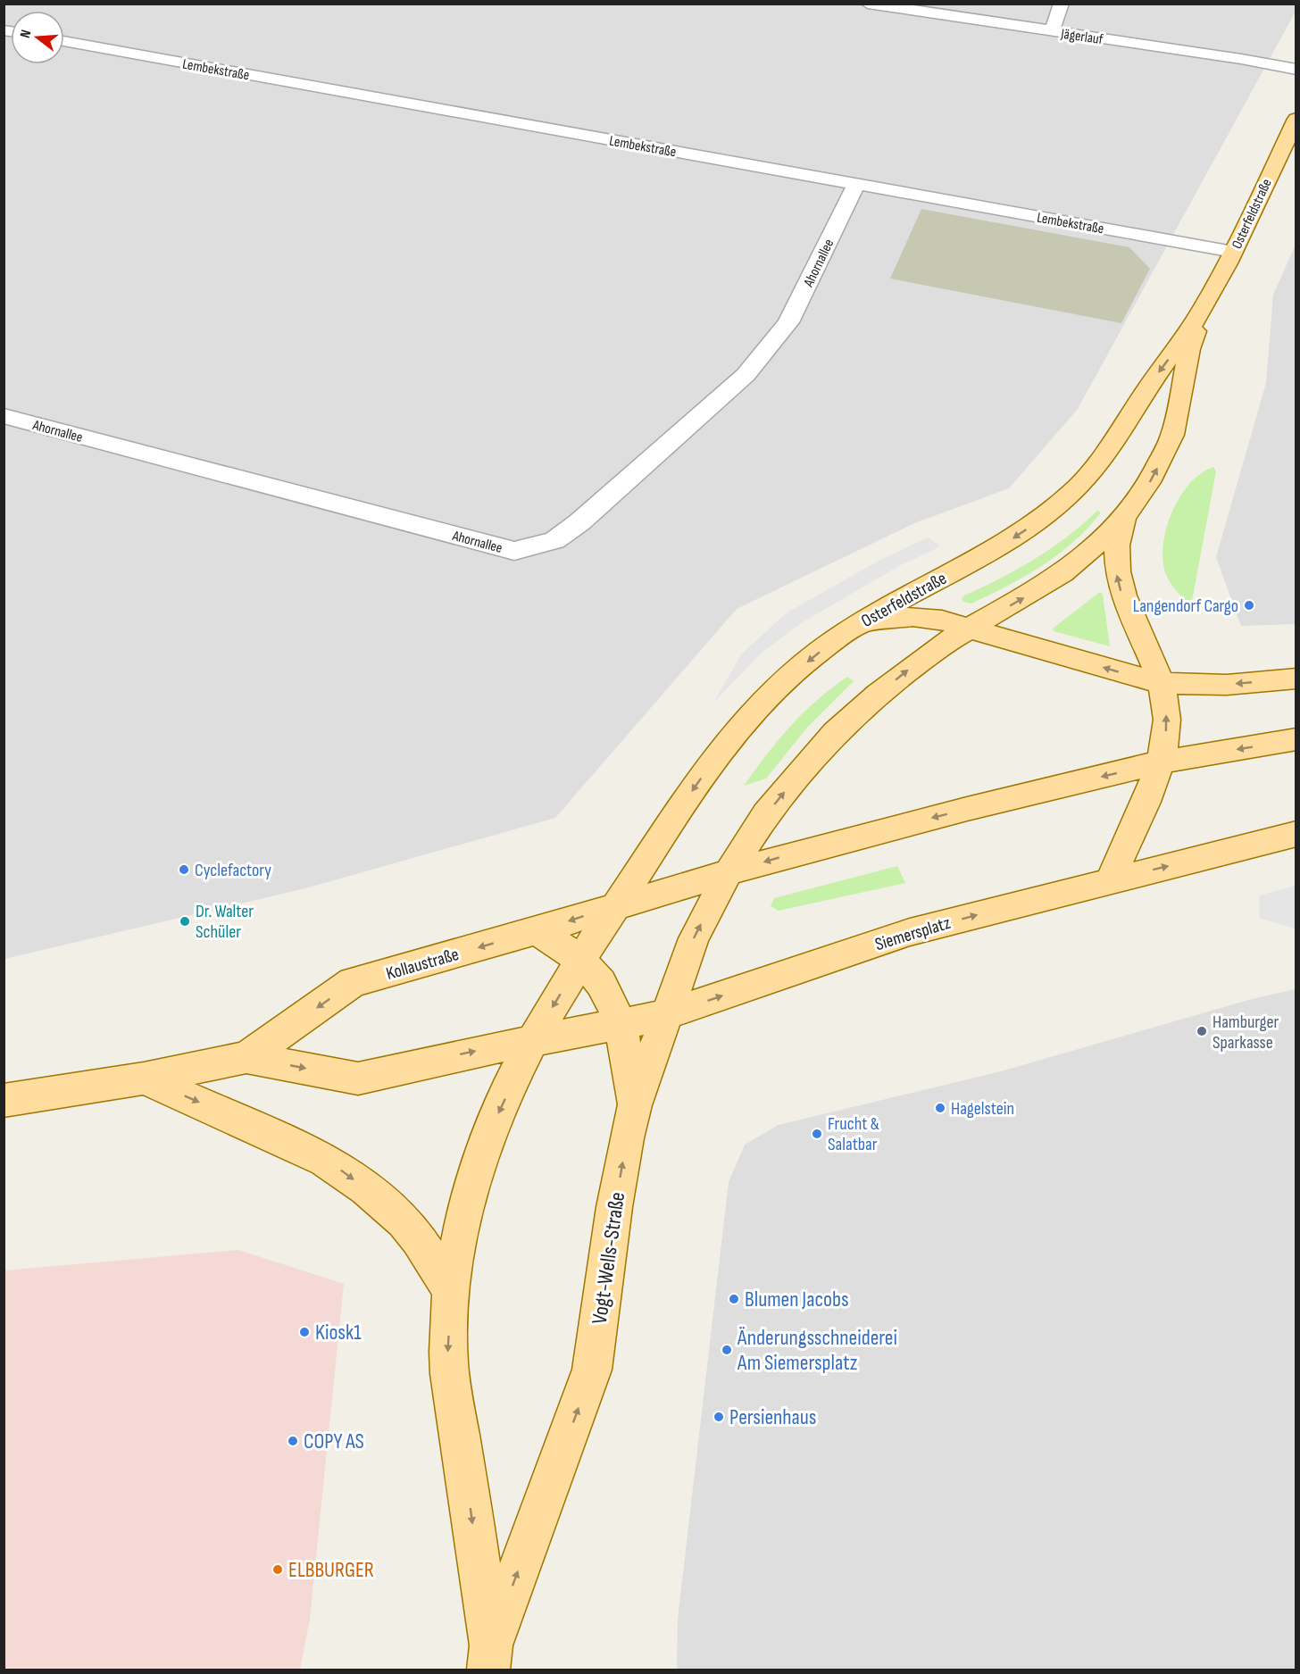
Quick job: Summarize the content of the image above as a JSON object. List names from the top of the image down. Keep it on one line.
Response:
{"streets":{"main road":["Osterfeldstraße","Siemersplatz","Kollaustraße","Vogt-Wells-Straße"],"street":["Jägerlauf","Lembekstraße","Ahornallee"]},"crossings":[["Lembekstraße","Osterfeldstraße"],["Lembekstraße","Ahornallee"],["Osterfeldstraße","Kollaustraße"],["Osterfeldstraße","Vogt-Wells-Straße"],["Siemersplatz","Kollaustraße"],["Siemersplatz","Vogt-Wells-Straße"],["Kollaustraße","Vogt-Wells-Straße"]],"places":["Langendorf Cargo","Cyclefactory","Dr. Walter Schüler","Hamburger Sparkasse","Hagelstein","Frucht & Salatbar","Blumen Jacobs","Kiosk1","Änderungsschneiderei Am Siemersplatz","Persienhaus","COPY AS","ELBBURGER"],"north":"left"}
